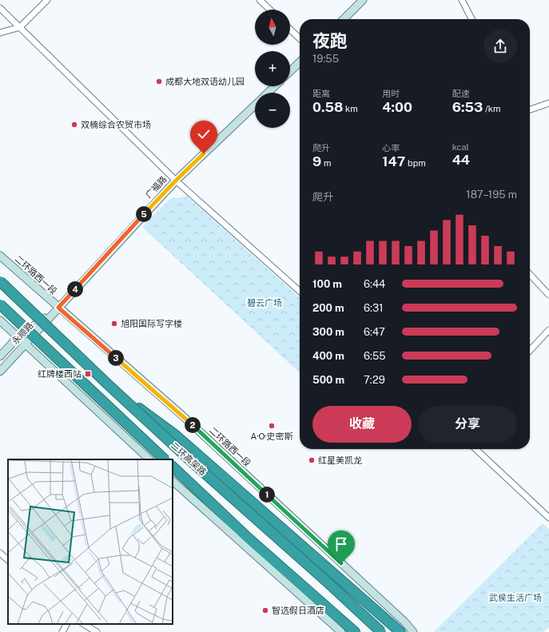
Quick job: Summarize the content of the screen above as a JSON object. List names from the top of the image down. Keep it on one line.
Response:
{"streets":{"highway":["二环高架路"],"main road":["广福路","二环路西一段","永顺路"]},"crossings":[["广福路","二环路西一段"],["广福路","永顺路"],["二环路西一段","永顺路"]],"parks":["碧云广场","武侯生活广场"],"places":{"other":["成都大地双语幼儿园","双楠综合农贸市场","旭阳国际写字楼","A·O·史密斯","红星美凯龙","智选假日酒店"],"transit":["红牌楼西站"]},"north":"top","page":{"map_buttons":["+","−"],"heading":["夜跑","19:55"],"stats":[["距离","0.58 km"],["用时","4:00"],["配速","6:53 /km"],["爬升","9 m"],["心率","147 bpm"],["kcal","44"]],"chart":["爬升","187–195 m"],"pins":["5","4","3","2","1"],"list":[{"name":"100 m","note":"6:44"},{"name":"200 m","note":"6:31"},{"name":"300 m","note":"6:47"},{"name":"400 m","note":"6:55"},{"name":"500 m","note":"7:29"}],"buttons":["收藏","分享"]}}
